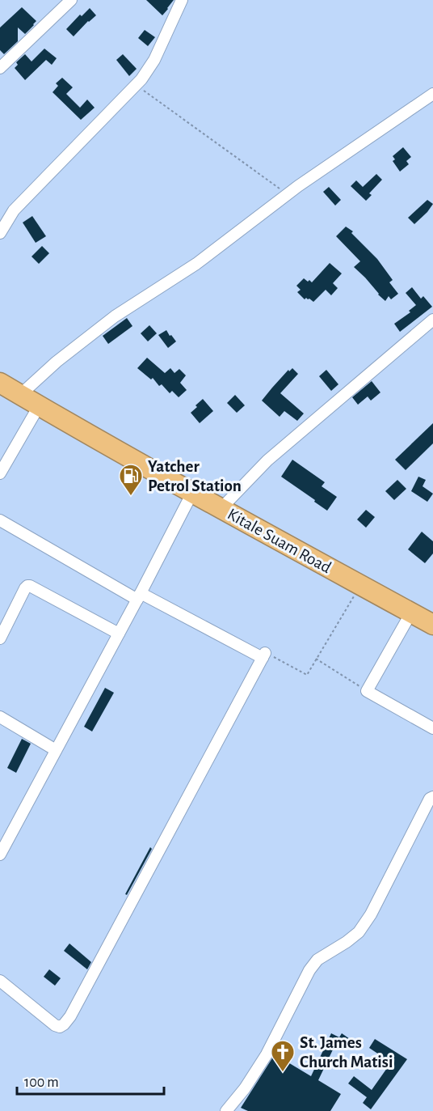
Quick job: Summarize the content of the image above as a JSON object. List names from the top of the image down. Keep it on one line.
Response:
{"streets":{"highway":["Kitale Suam Road"]},"places":{"fuel station":["Yatcher Petrol Station"],"church":["St. James Church Matisi"]},"scale_bar":"100 m"}
